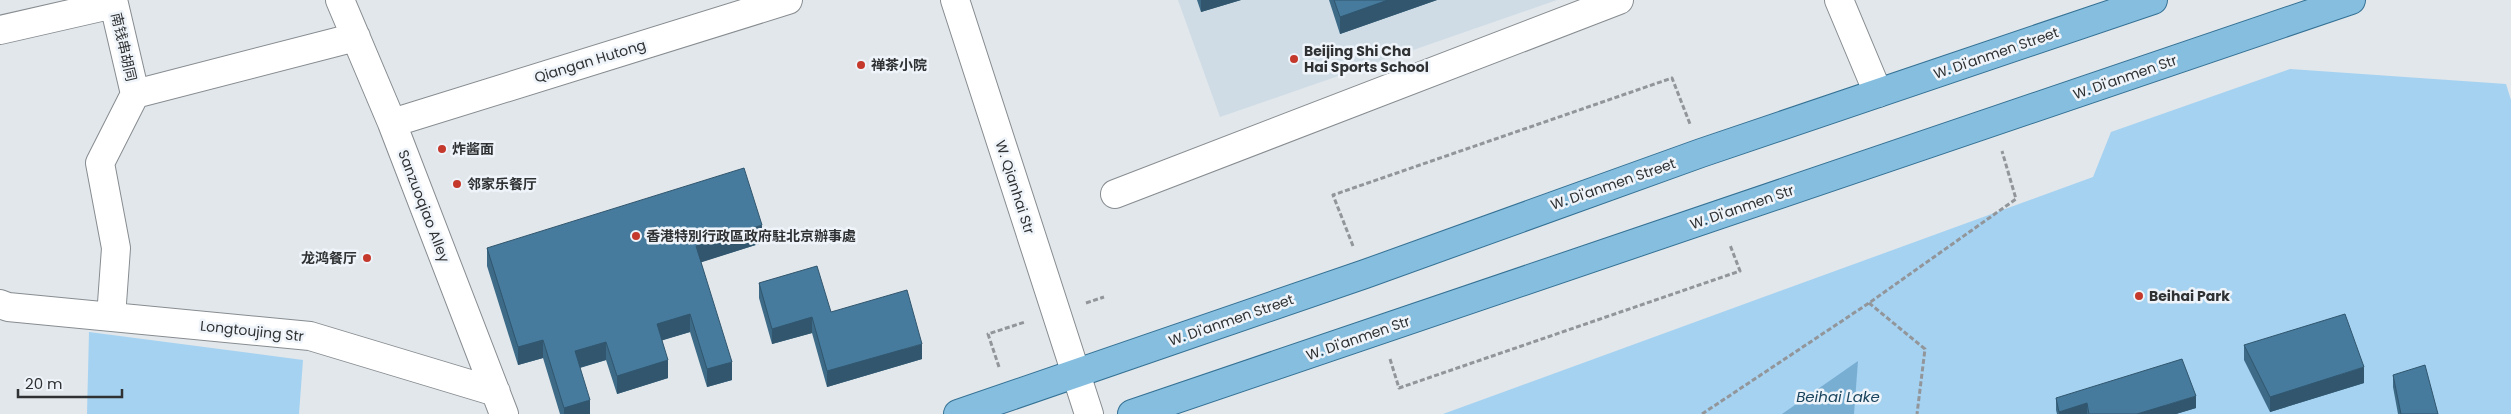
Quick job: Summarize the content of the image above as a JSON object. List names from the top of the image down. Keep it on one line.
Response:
{"streets":{"main road":["W. Di'anmen Street","W. Di'anmen Str"],"street":["南钱串胡同","Qiangan Hutong","W. Qianhai Str","Sanzuoqiao Alley","Longtoujing Str"]},"crossings":[["南钱串胡同","Longtoujing Str"],["W. Di'anmen Street","W. Qianhai Str"],["Qiangan Hutong","Sanzuoqiao Alley"],["Sanzuoqiao Alley","Longtoujing Str"]],"water":["Beihai Lake"],"places":["Beijing Shi Cha Hai Sports School","禅茶小院","炸酱面","邻家乐餐厅","香港特別行政區政府駐北京辦事處","龙鸿餐厅","Beihai Park"],"scale_bar":"20 m"}
